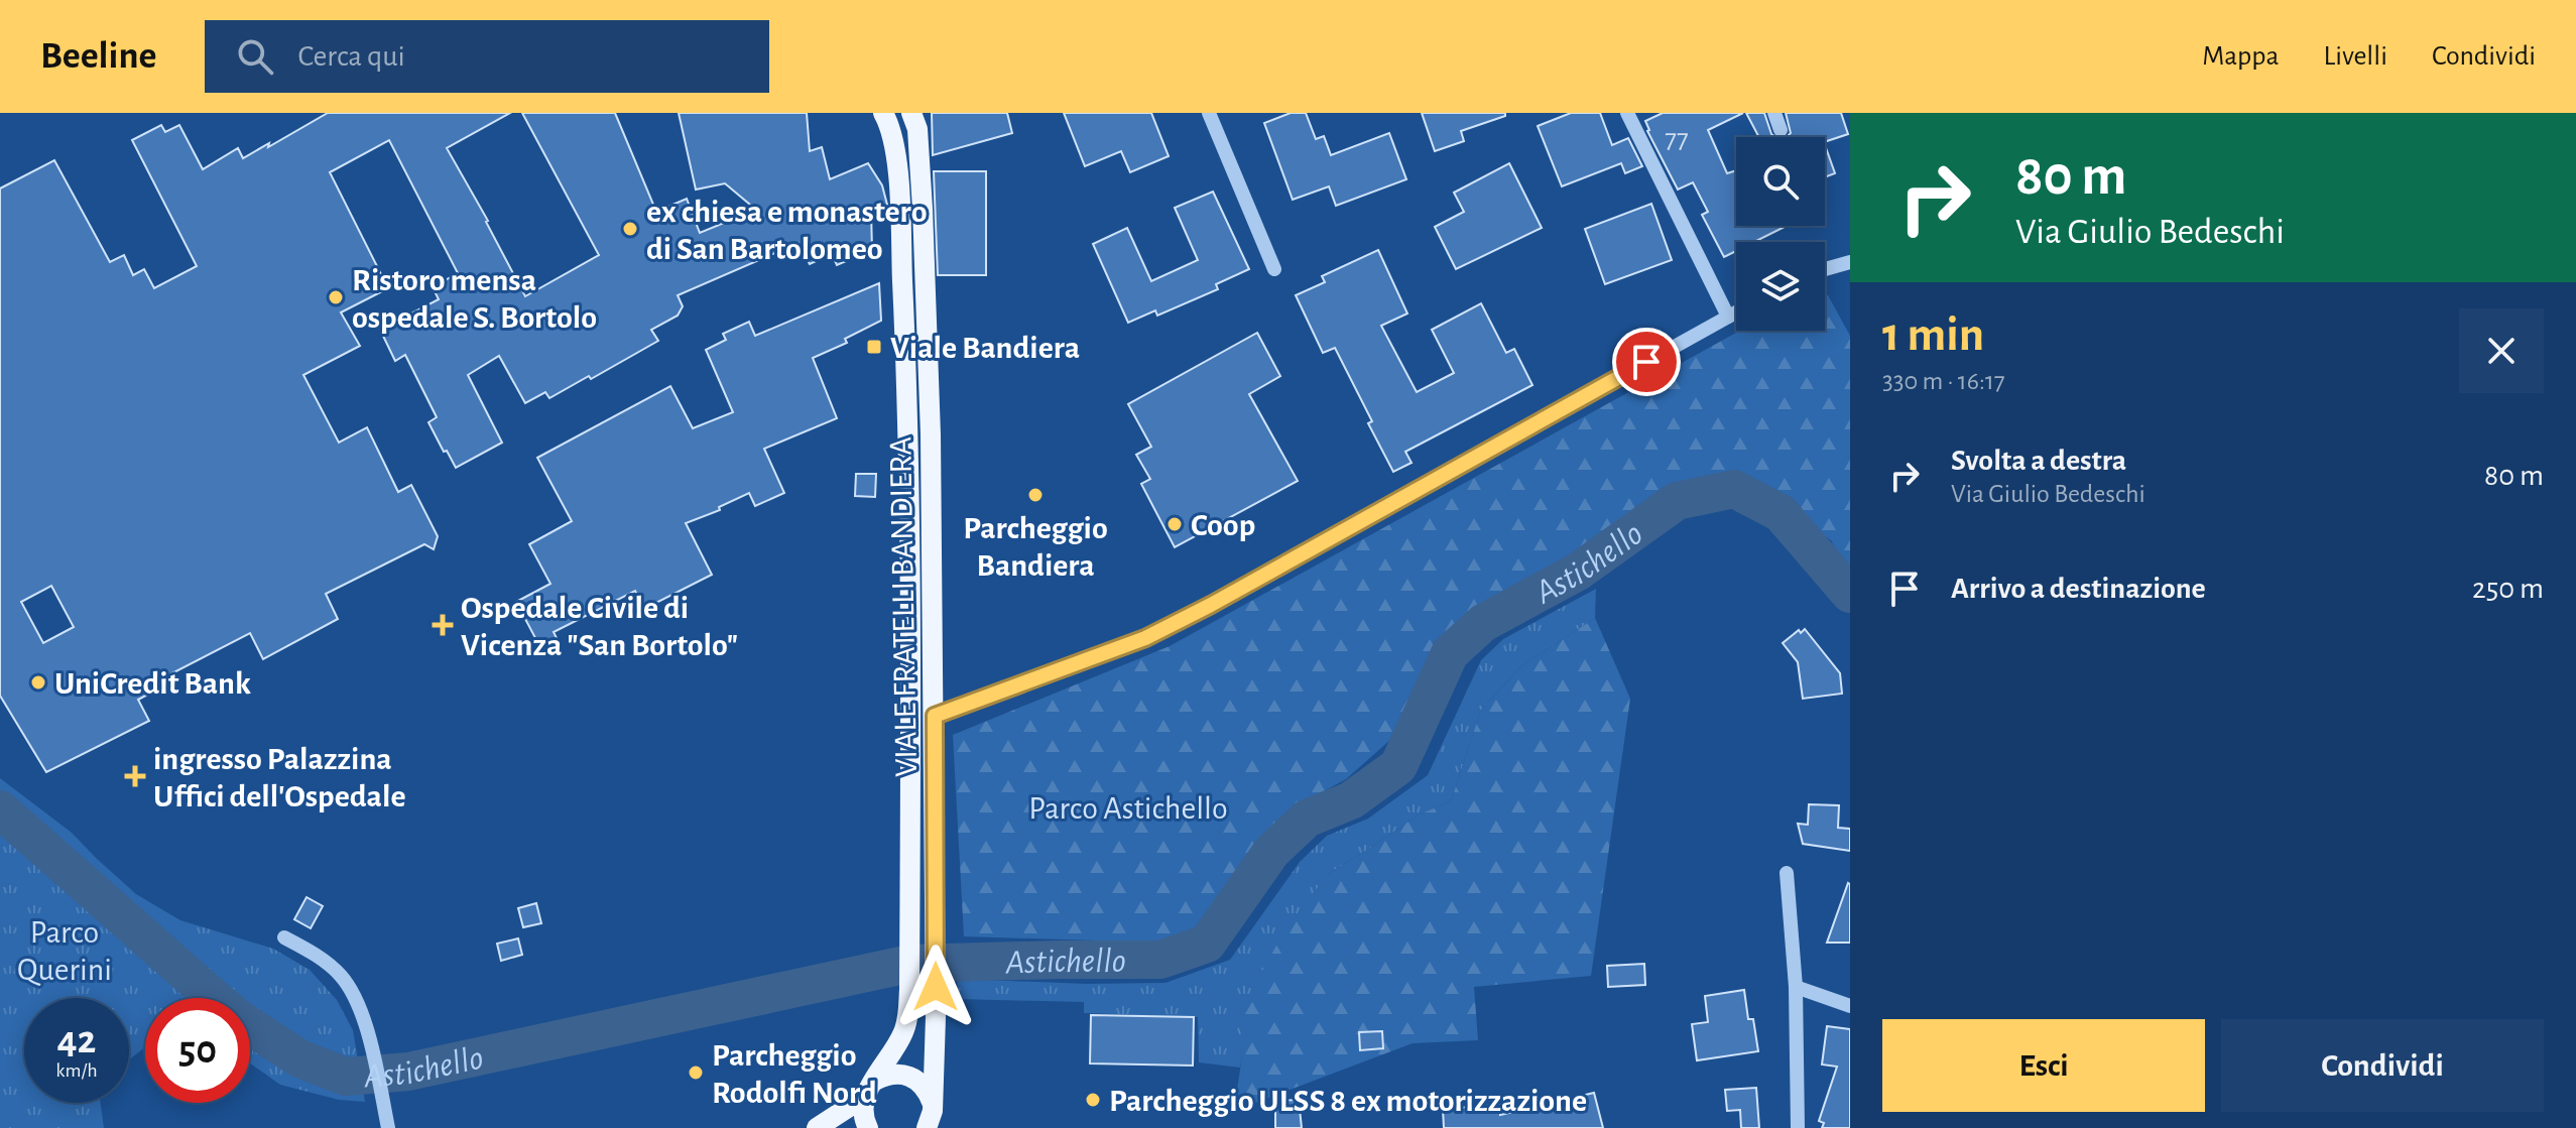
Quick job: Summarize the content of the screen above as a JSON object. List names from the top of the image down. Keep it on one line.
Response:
{"streets":{"main road":["VIALE FRATELLI BANDIERA"]},"water":["Astichello"],"parks":["Parco Astichello","Parco Querini"],"places":{"other":["ex chiesa e monastero di San Bartolomeo","Ristoro mensa ospedale S. Bortolo","Parcheggio Bandiera","Coop","UniCredit Bank","Parcheggio Rodolfi Nord","Parcheggio ULSS 8 ex motorizzazione"],"transit":["Viale Bandiera"],"health":["Ospedale Civile di Vicenza \"San Bortolo\"","ingresso Palazzina Uffici dell'Ospedale"]},"house_numbers":["77"],"page":{"header":"Beeline","search":"Cerca qui","nav":["Mappa","Livelli","Condividi"],"turn":["80 m","Via Giulio Bedeschi"],"heading":["1 min","330 m · 16:17"],"list":[{"name":"Svolta a destra","note":"Via Giulio Bedeschi","value":"80 m"},{"name":"Arrivo a destinazione","value":"250 m"}],"speed":"42 km/h","limit":"50","buttons":["Esci","Condividi"]}}
